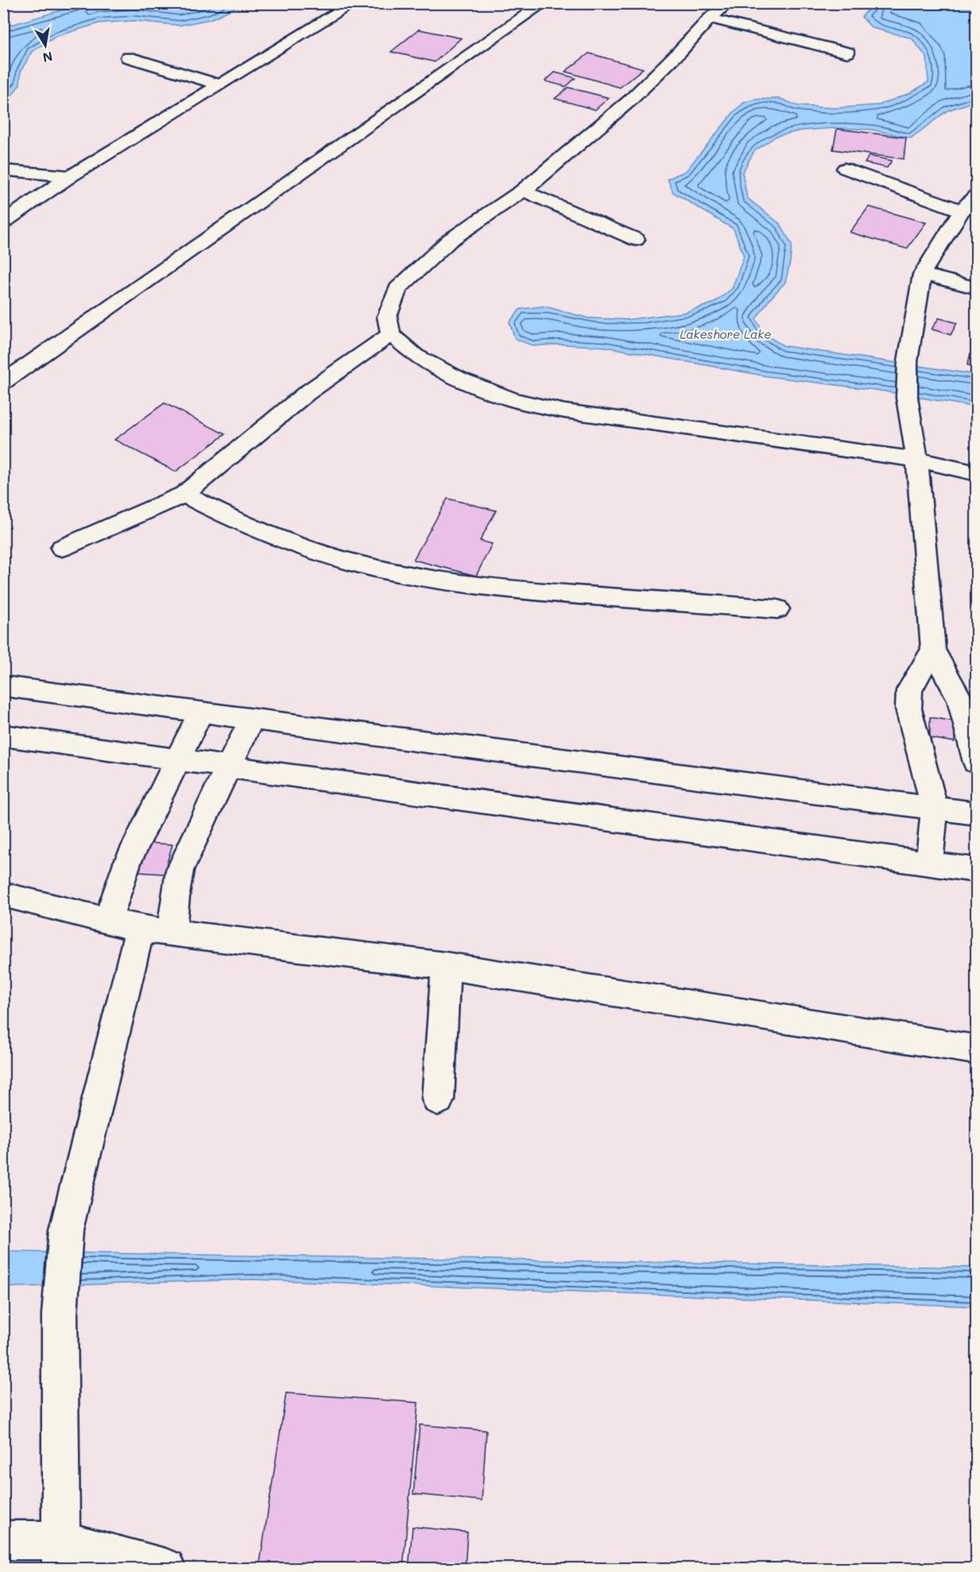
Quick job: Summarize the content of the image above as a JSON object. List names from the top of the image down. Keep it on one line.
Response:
{"water":["Lakeshore Lake"],"north":"bottom"}
